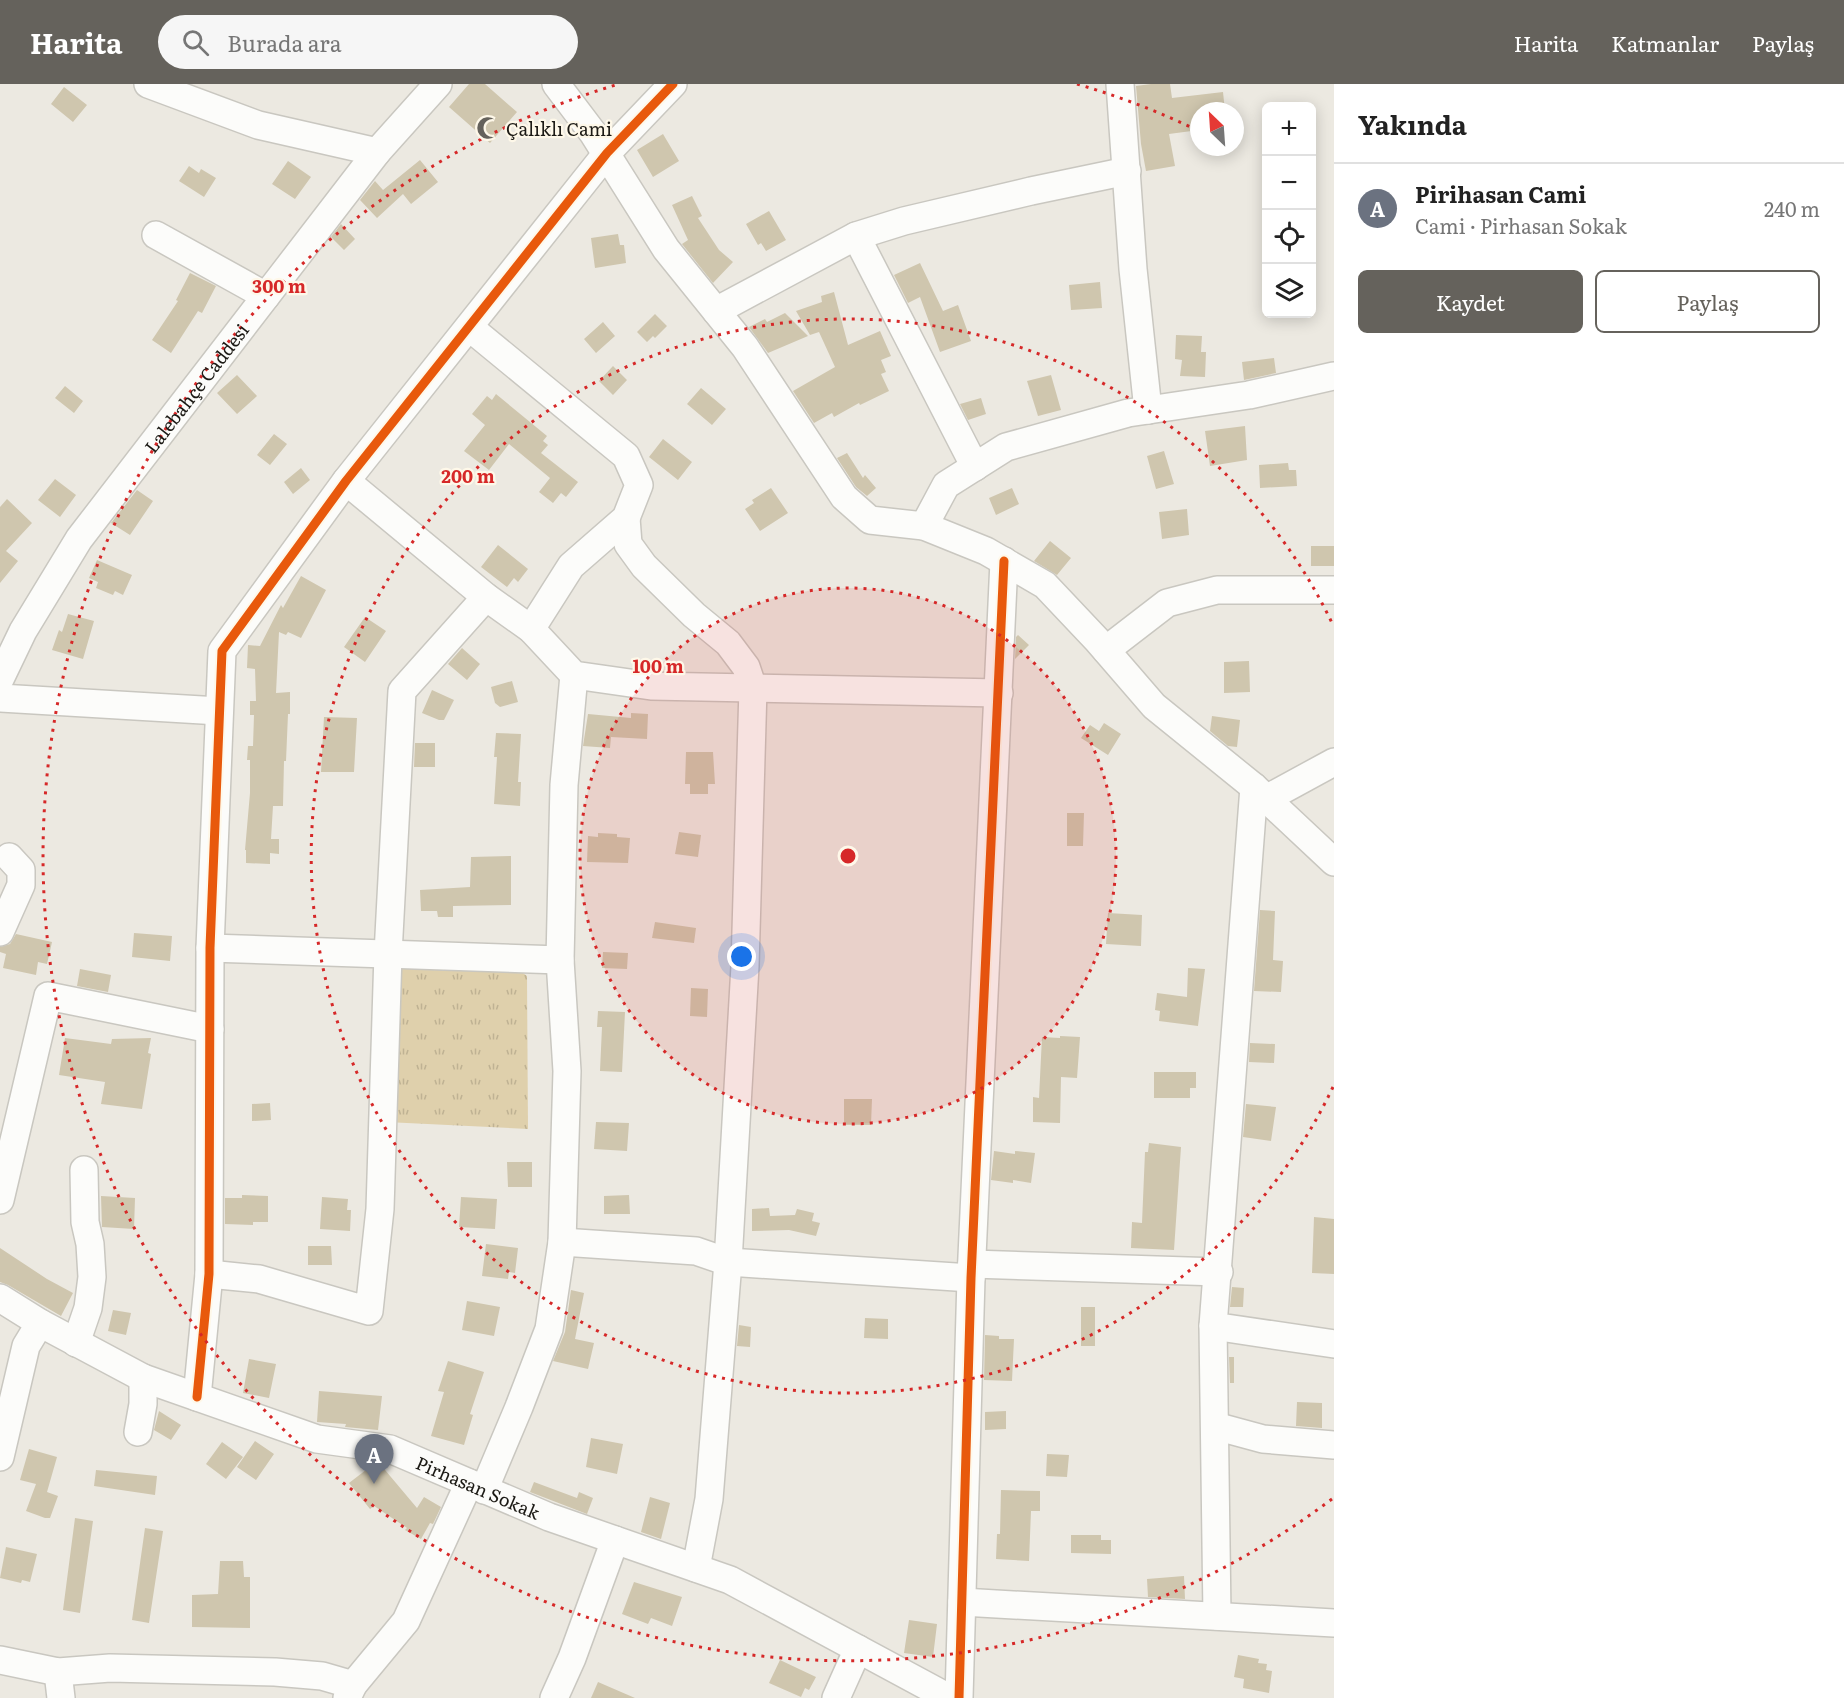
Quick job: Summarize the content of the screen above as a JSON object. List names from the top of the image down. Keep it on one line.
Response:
{"streets":{"street":["Lalebahçe Caddesi","Pirhasan Sokak"]},"places":{"mosque":["Çalıklı Cami"]},"north":"top left","page":{"header":"Harita","search":"Burada ara","nav":["Harita","Katmanlar","Paylaş"],"heading":"Yakında","map_buttons":["+","−"],"list":[{"mark":"A","name":"Pirihasan Cami","note":"Cami · Pirhasan Sokak","value":"240 m"}],"buttons":["Kaydet","Paylaş"],"pins":"A"},"rings":["300 m","200 m","100 m"]}
